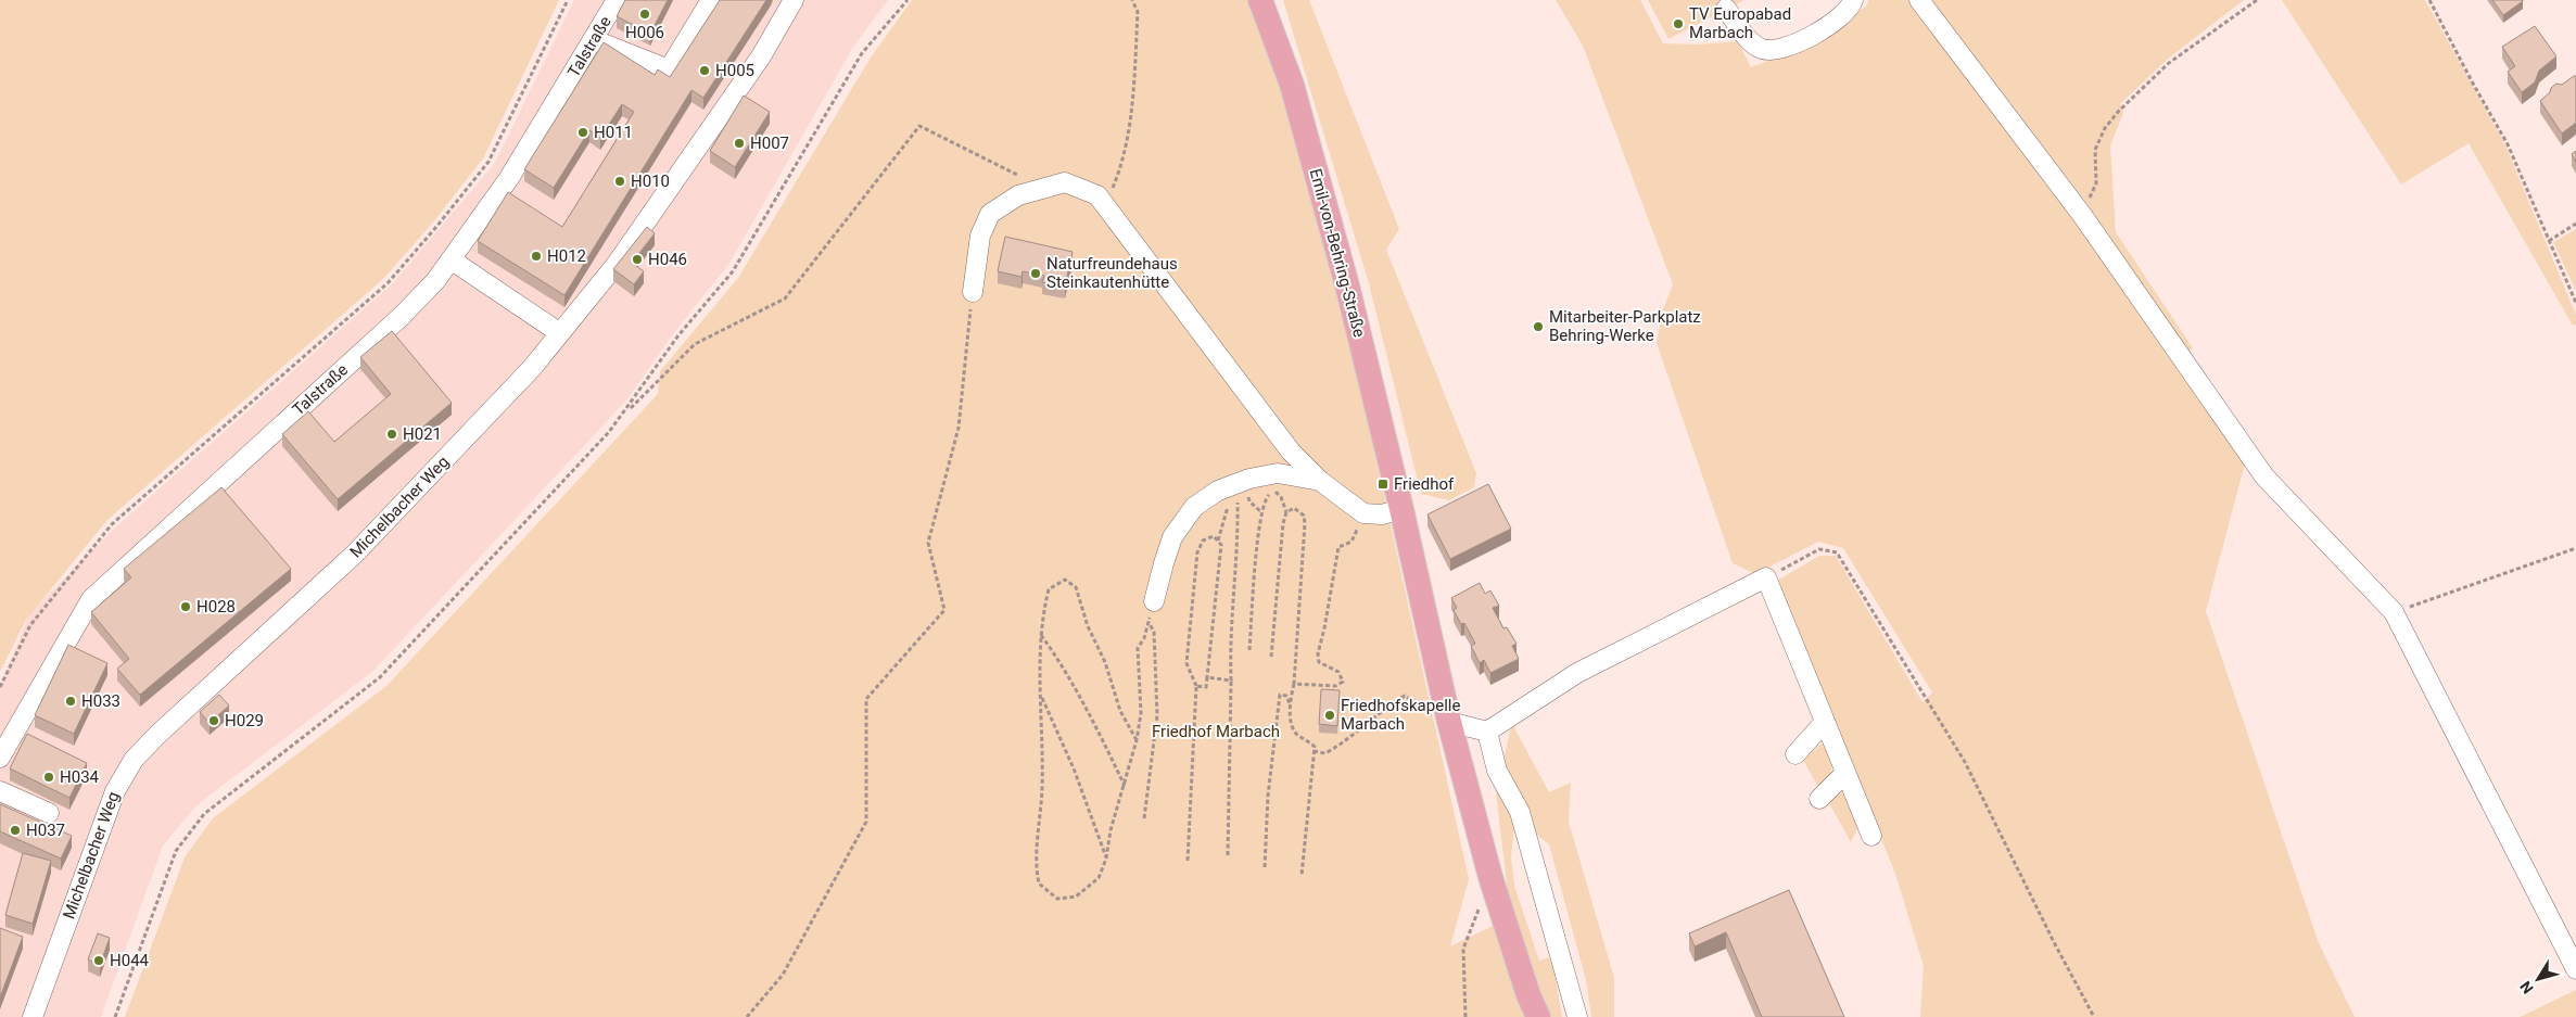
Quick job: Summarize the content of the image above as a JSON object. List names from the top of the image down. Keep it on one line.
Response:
{"streets":{"main road":["Emil-von-Behring-Straße"],"street":["Talstraße","Michelbacher Weg"]},"parks":["Friedhof Marbach"],"places":{"other":["H006","TV Europabad Marbach","H005","H011","H007","H010","H012","H046","Naturfreundehaus Steinkautenhütte","Mitarbeiter-Parkplatz Behring-Werke","H021","H028","H033","Friedhofskapelle Marbach","H029","H034","H037","H044"],"transit":["Friedhof"]},"north":"bottom left"}
